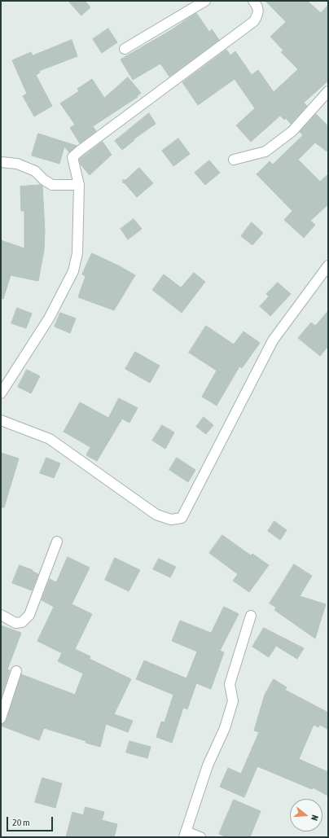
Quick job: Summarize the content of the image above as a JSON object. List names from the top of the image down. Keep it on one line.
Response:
{"scale_bar":"20 m","north":"right"}
